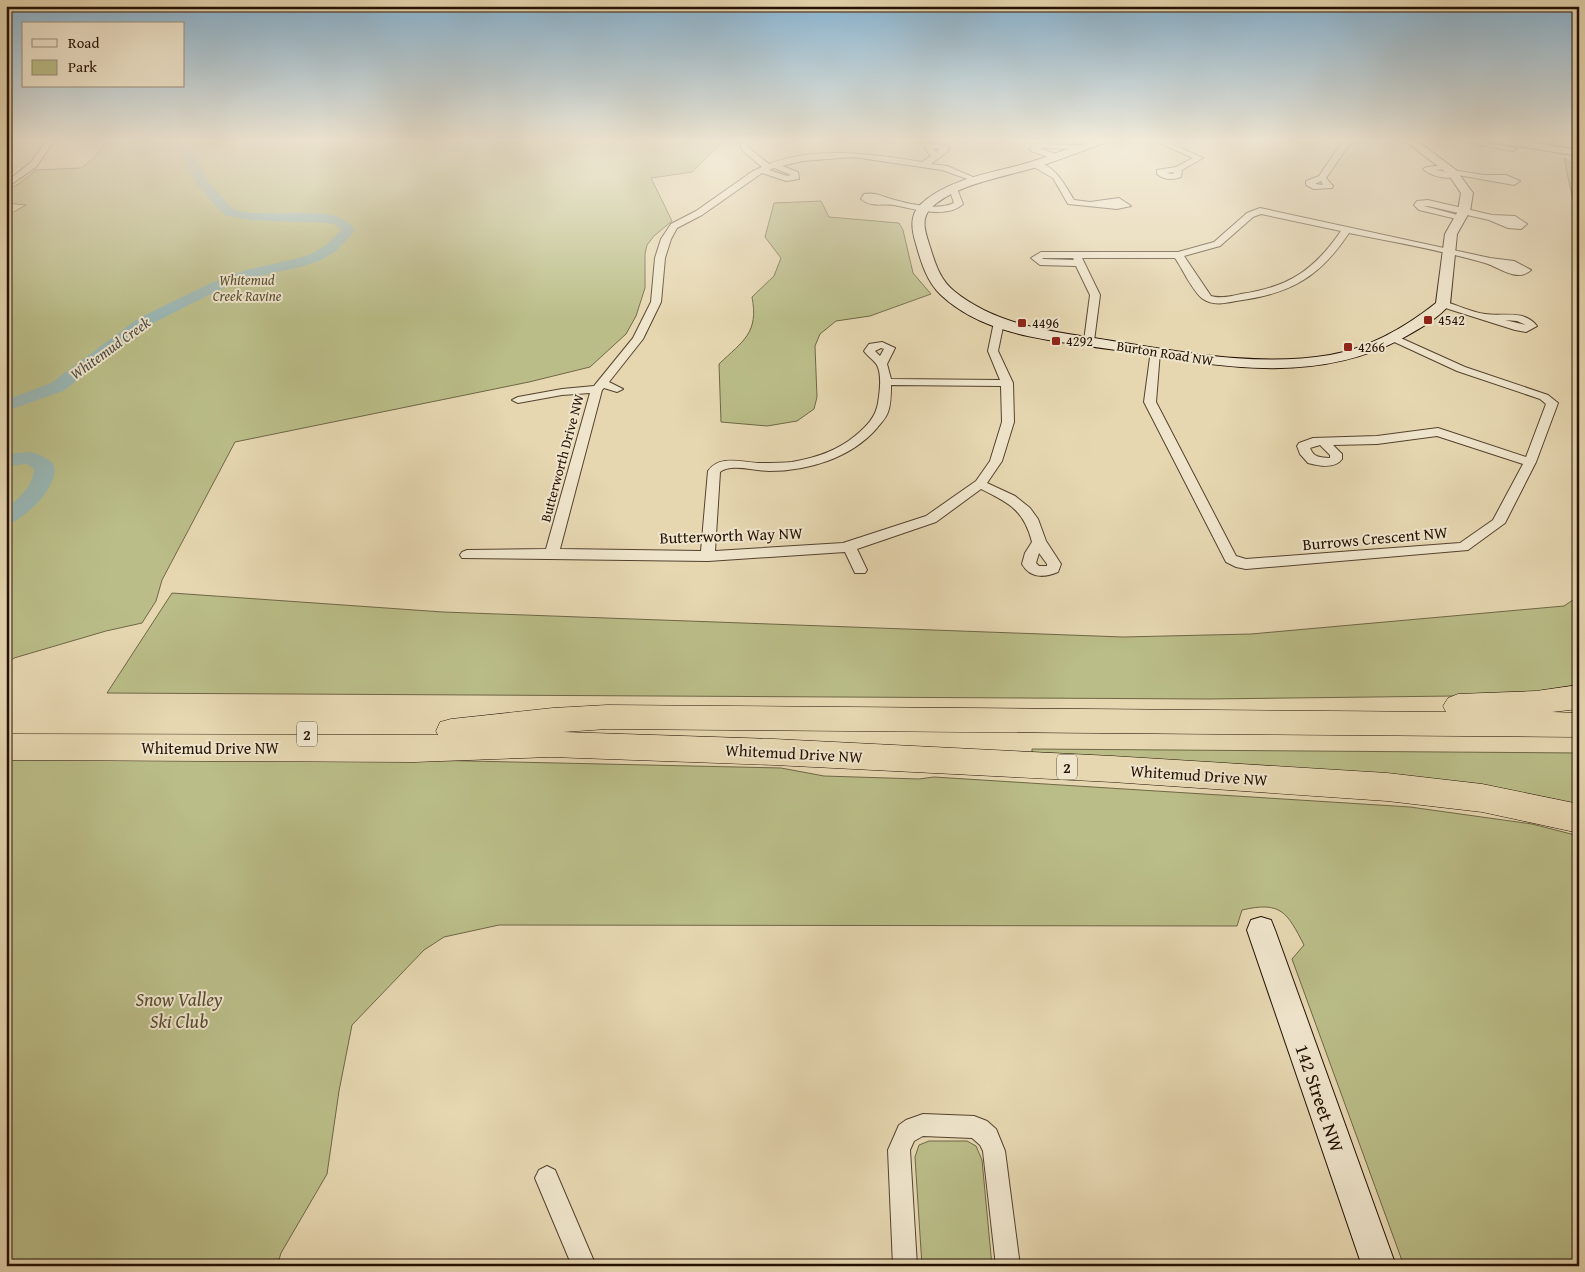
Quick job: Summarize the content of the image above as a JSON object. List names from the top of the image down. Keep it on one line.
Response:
{"streets":{"highway":["2","Whitemud Drive NW"],"street":["Burton Road NW","Butterworth Drive NW","Butterworth Way NW","Burrows Crescent NW","142 Street NW"]},"crossings":[["Burton Road NW","Butterworth Way NW"],["Burton Road NW","Burrows Crescent NW"],["Butterworth Drive NW","Butterworth Way NW"]],"water":["Whitemud Creek"],"parks":["Whitemud Creek Ravine","Snow Valley Ski Club"],"places":{"transit":["4542","4496","4292","4266"]},"legend":["Road","Park"]}
